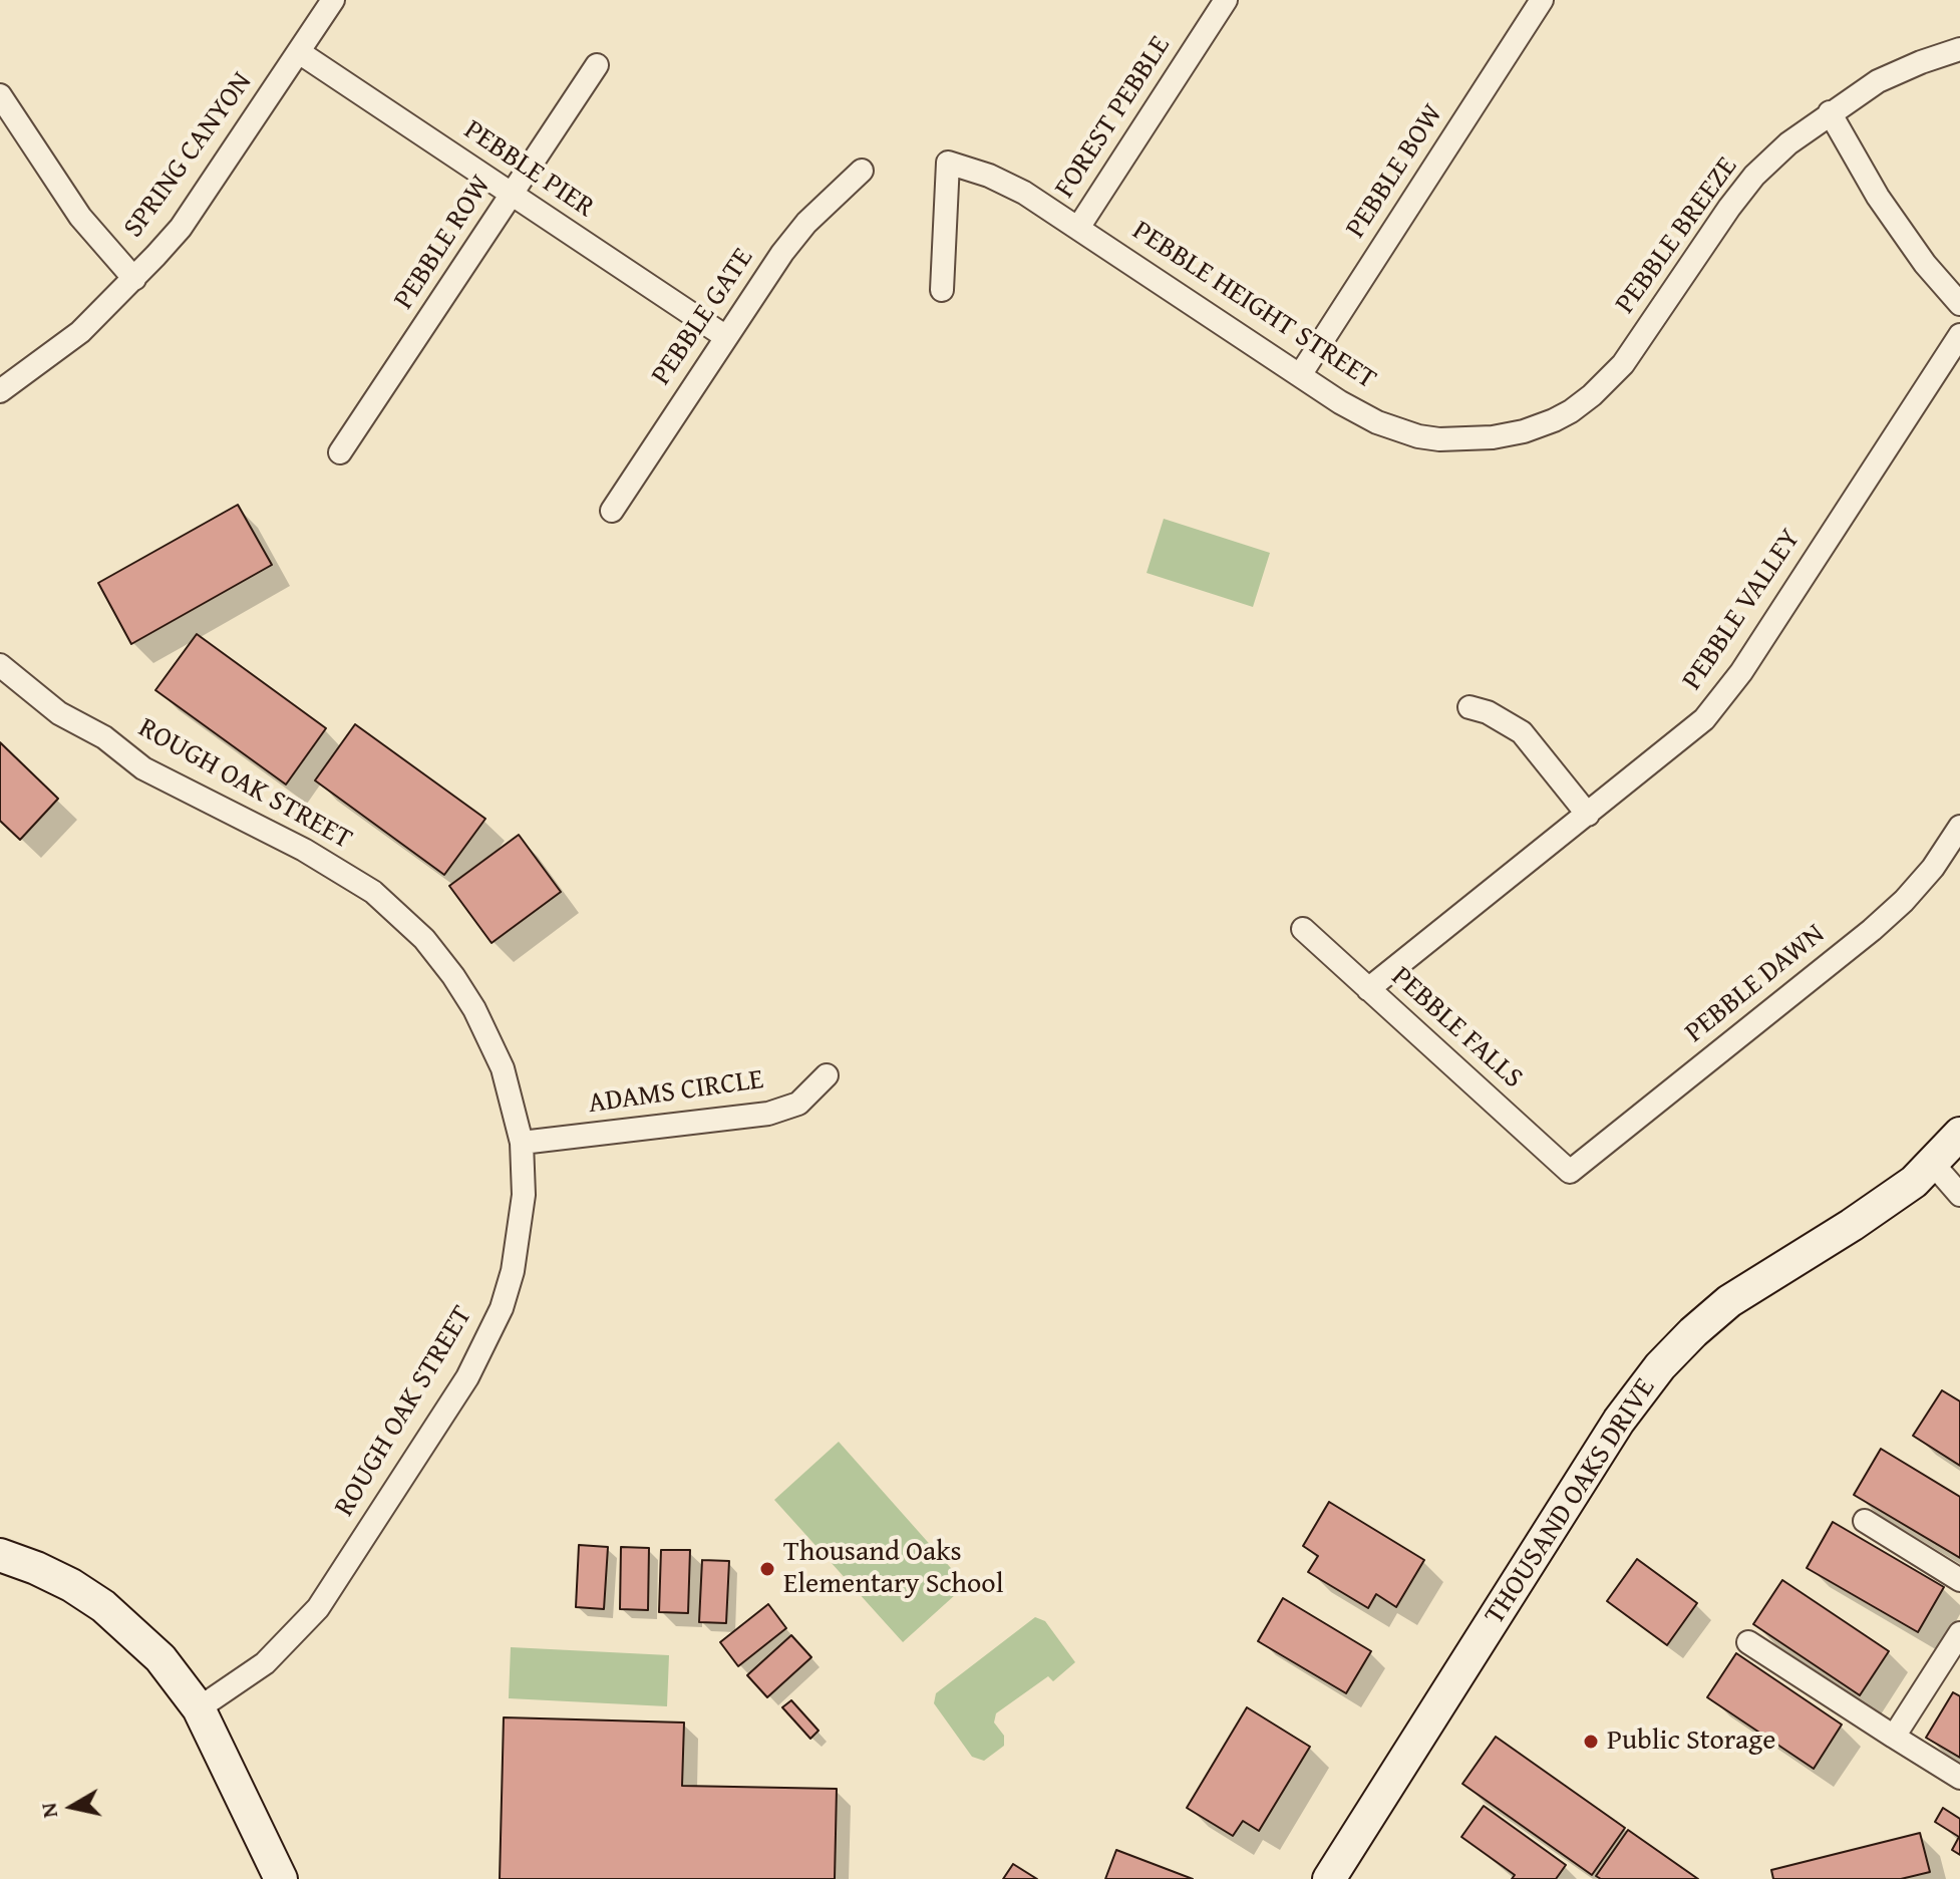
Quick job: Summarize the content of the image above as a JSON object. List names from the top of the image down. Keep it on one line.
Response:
{"streets":{"main road":["THOUSAND OAKS DRIVE"],"street":["FOREST PEBBLE","SPRING CANYON","PEBBLE PIER","PEBBLE BOW","PEBBLE BREEZE","PEBBLE ROW","PEBBLE HEIGHT STREET","PEBBLE GATE","PEBBLE VALLEY","ROUGH OAK STREET","PEBBLE DAWN","PEBBLE FALLS","ADAMS CIRCLE"]},"crossings":[["FOREST PEBBLE","PEBBLE HEIGHT STREET"],["SPRING CANYON","PEBBLE PIER"],["PEBBLE PIER","PEBBLE ROW"],["PEBBLE PIER","PEBBLE GATE"],["PEBBLE BOW","PEBBLE HEIGHT STREET"],["PEBBLE BREEZE","PEBBLE HEIGHT STREET"],["PEBBLE VALLEY","PEBBLE FALLS"],["ROUGH OAK STREET","ADAMS CIRCLE"],["PEBBLE DAWN","PEBBLE FALLS"]],"places":["Thousand Oaks Elementary School","Public Storage"],"north":"left"}
